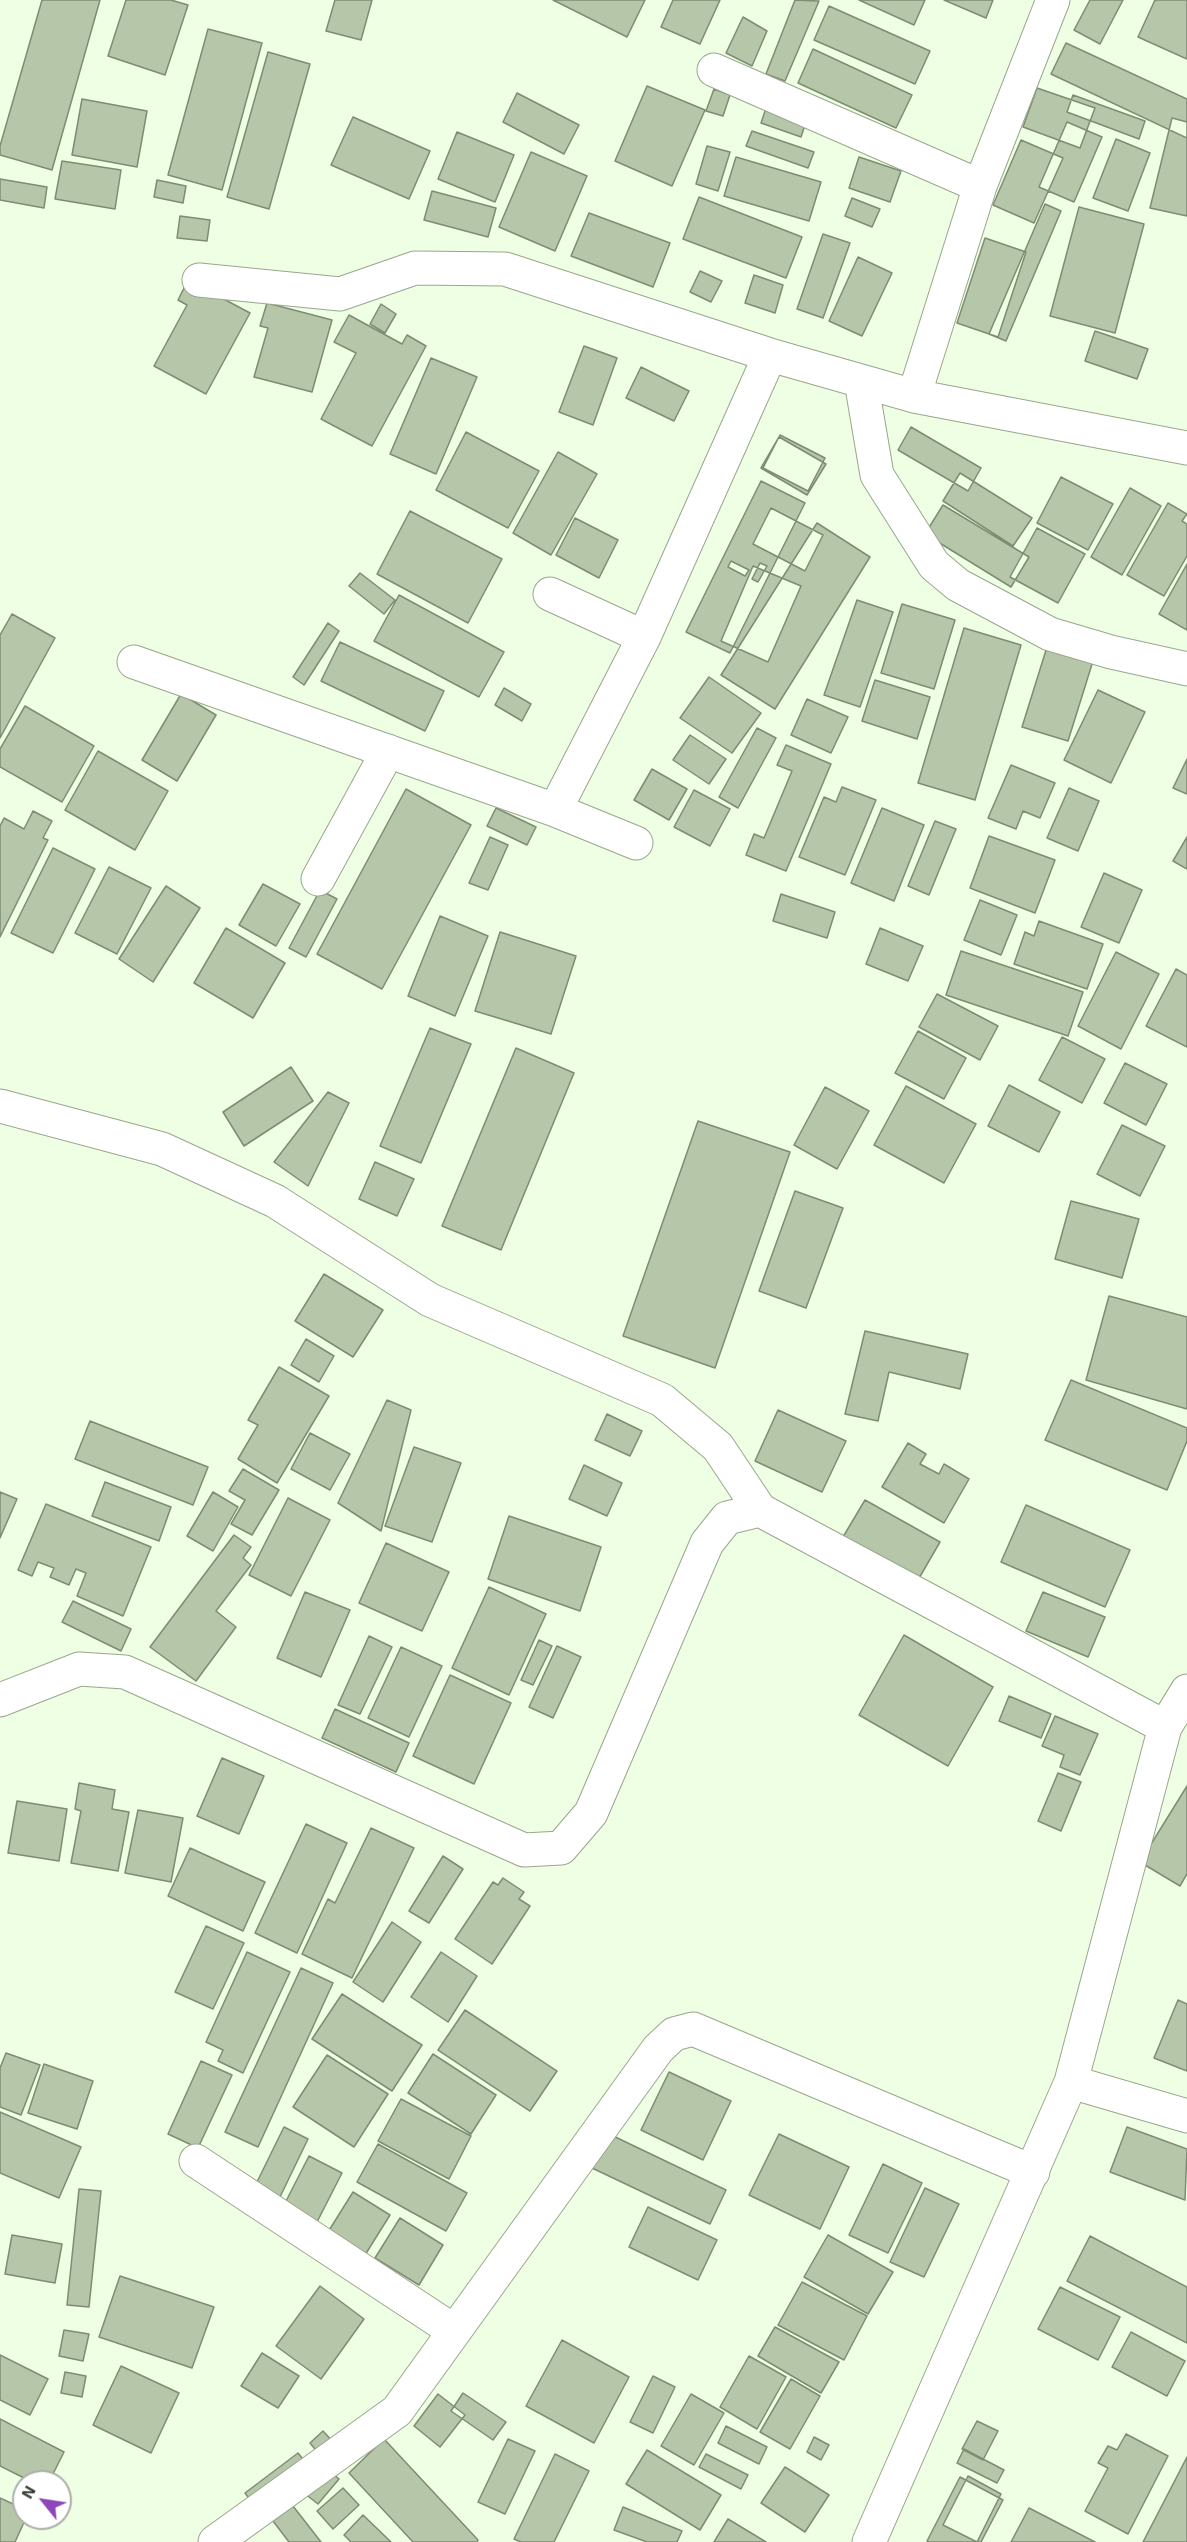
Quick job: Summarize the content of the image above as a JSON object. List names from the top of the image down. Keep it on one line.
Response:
{"north":"top left"}
